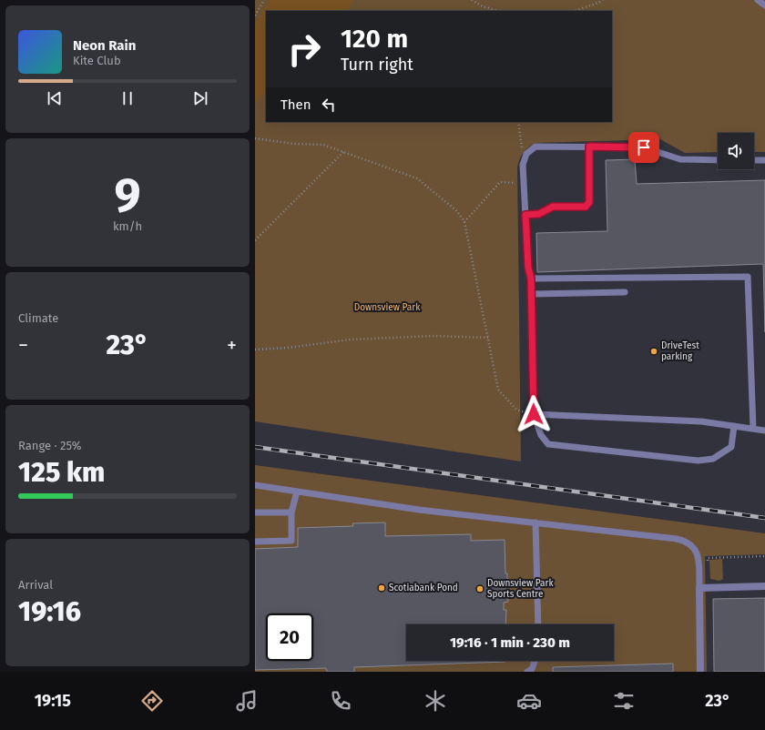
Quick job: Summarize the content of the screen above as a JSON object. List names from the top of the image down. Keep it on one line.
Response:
{"parks":["Downsview Park"],"places":["DriveTest parking","Scotiabank Pond","Downsview Park Sports Centre"],"page":{"turn":["120 m","Turn right"],"song":["Neon Rain","Kite Club"],"then":"Then","tile":[["9","km/h"],"Climate",["Range · 25%","125 km"],["Arrival","19:16"]],"heat":["−","23°","+"],"limit":"20","trip":"19:16 · 1 min · 230 m","tabs":["19:15","23°"]}}
